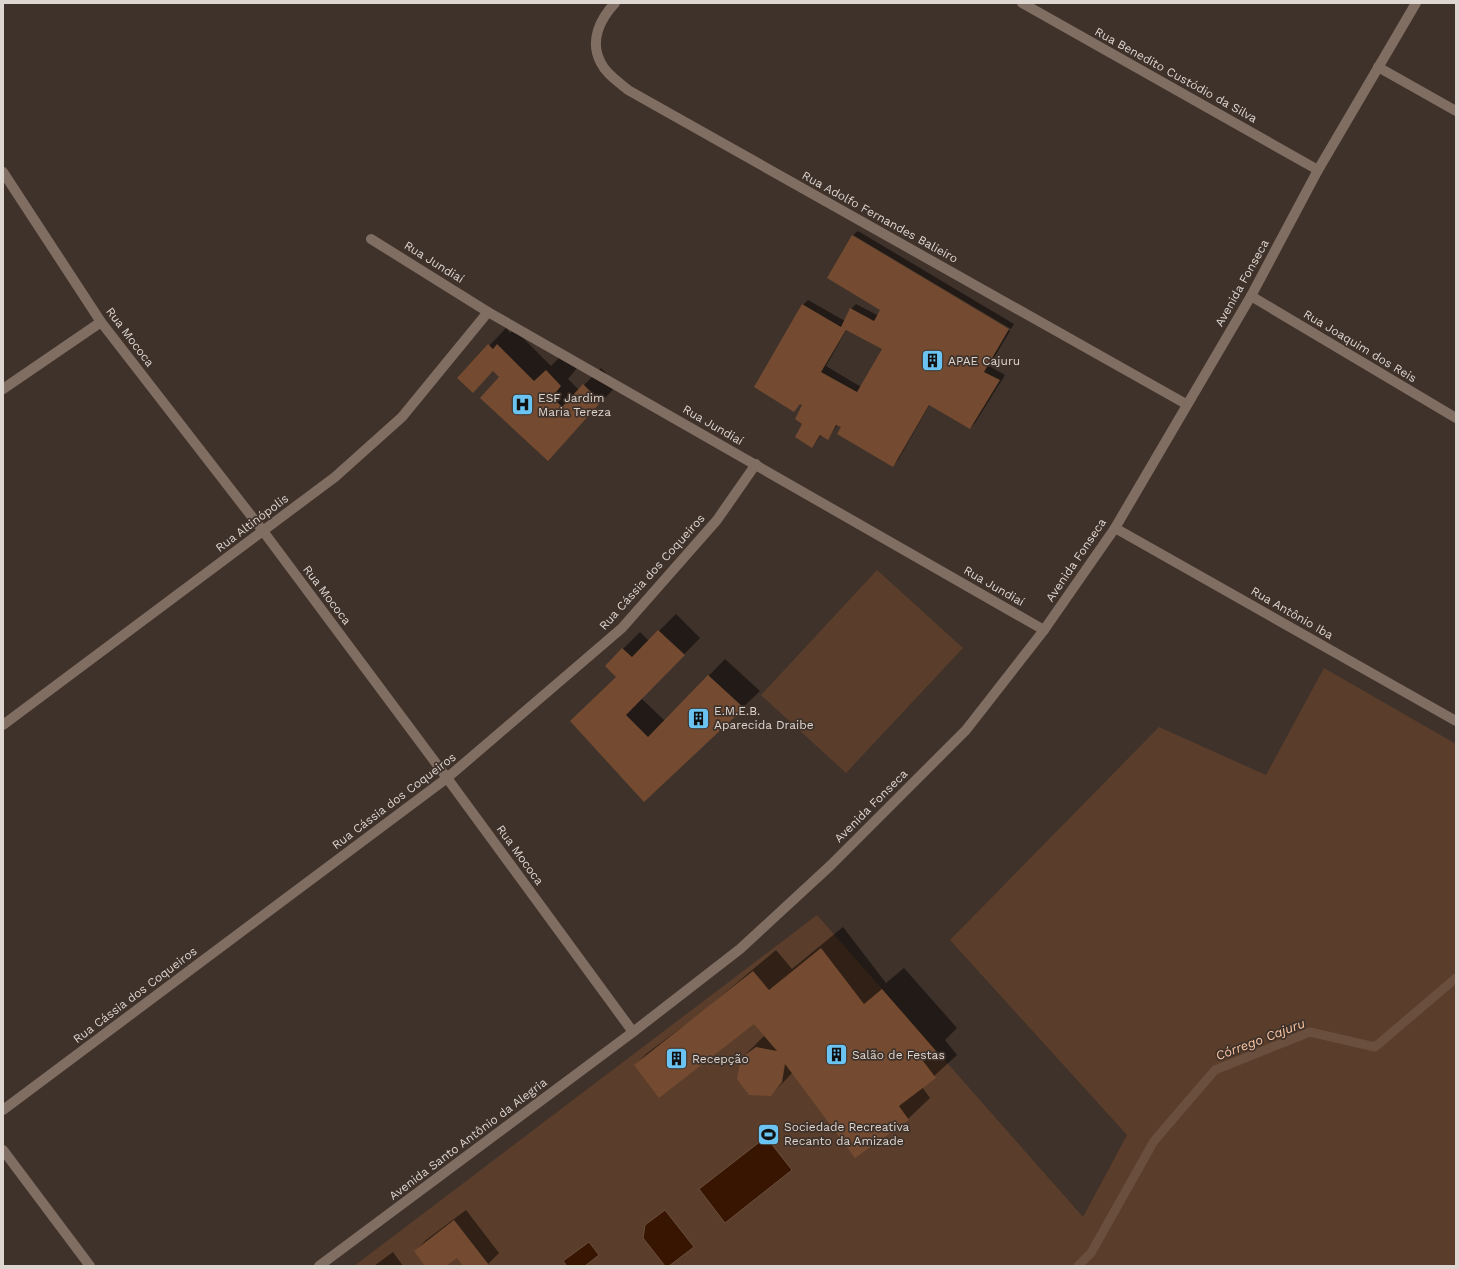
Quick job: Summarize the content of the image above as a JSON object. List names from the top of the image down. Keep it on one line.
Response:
{"streets":{"street":["Rua Benedito Custódio da Silva","Rua Adolfo Fernandes Balieiro","Rua Jundiaí","Avenida Fonseca","Rua Mococa","Rua Joaquim dos Reis","Rua Altinópolis","Rua Cássia dos Coqueiros","Rua Antônio Iba","Avenida Santo Antônio da Alegria"]},"crossings":[["Rua Benedito Custódio da Silva","Avenida Fonseca"],["Rua Adolfo Fernandes Balieiro","Avenida Fonseca"],["Rua Jundiaí","Avenida Fonseca"],["Rua Jundiaí","Rua Altinópolis"],["Rua Jundiaí","Rua Cássia dos Coqueiros"],["Avenida Fonseca","Rua Mococa"],["Avenida Fonseca","Rua Joaquim dos Reis"],["Avenida Fonseca","Rua Antônio Iba"],["Avenida Fonseca","Avenida Santo Antônio da Alegria"],["Rua Mococa","Rua Altinópolis"],["Rua Mococa","Rua Cássia dos Coqueiros"],["Rua Mococa","Avenida Santo Antônio da Alegria"]],"water":["Córrego Cajuru"],"places":{"building":["APAE Cajuru","E.M.E.B. Aparecida Draibe","Salão de Festas","Recepção"],"hospital":["ESF Jardim Maria Tereza"],"sports":["Sociedade Recreativa Recanto da Amizade"]}}
